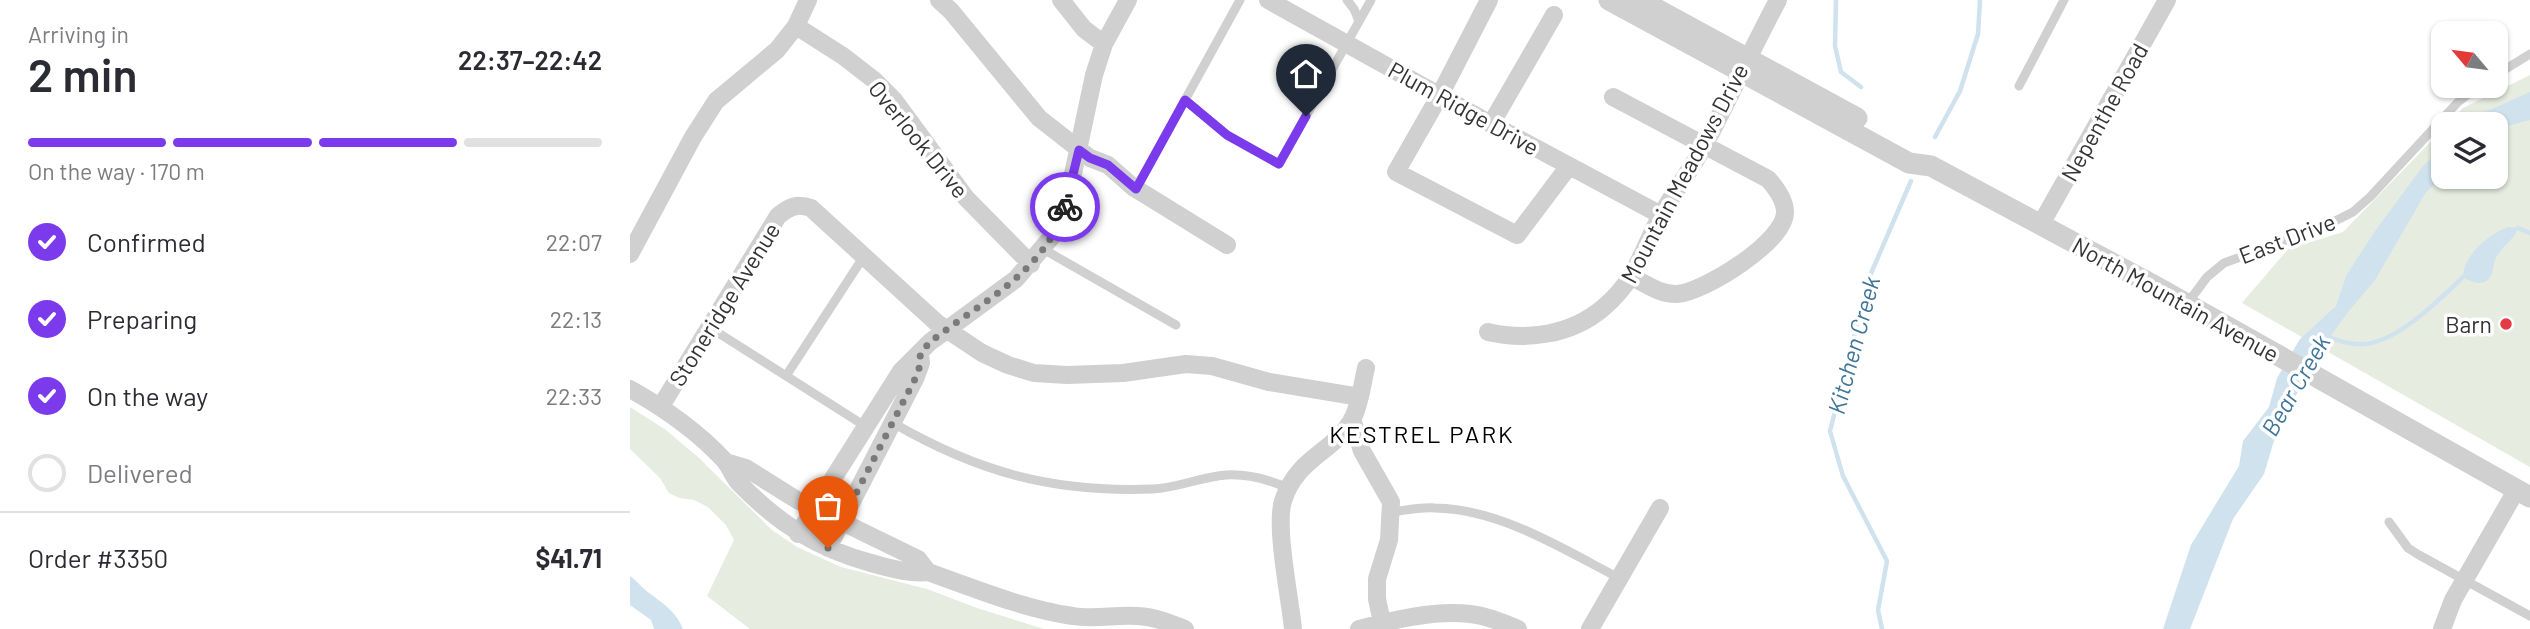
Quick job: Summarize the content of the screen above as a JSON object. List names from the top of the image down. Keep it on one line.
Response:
{"streets":{"street":["Plum Ridge Drive","Nepenthe Road","Overlook Drive","Mountain Meadows Drive","North Mountain Avenue","Stoneridge Avenue"],"lane":["East Drive"]},"crossings":[["Plum Ridge Drive","Mountain Meadows Drive"],["Nepenthe Road","North Mountain Avenue"],["Mountain Meadows Drive","North Mountain Avenue"],["East Drive","North Mountain Avenue"]],"districts":["KESTREL PARK"],"water":["Kitchen Creek","Bear Creek"],"places":["Barn"],"north":"top left","page":{"heading":["2 min","Arriving in","22:37–22:42"],"panel":["Order #3350","$41.71"],"bar":"On the way · 170 m","list":[["Confirmed","22:07"],["Preparing","22:13"],["On the way","22:33"],"Delivered"]}}
